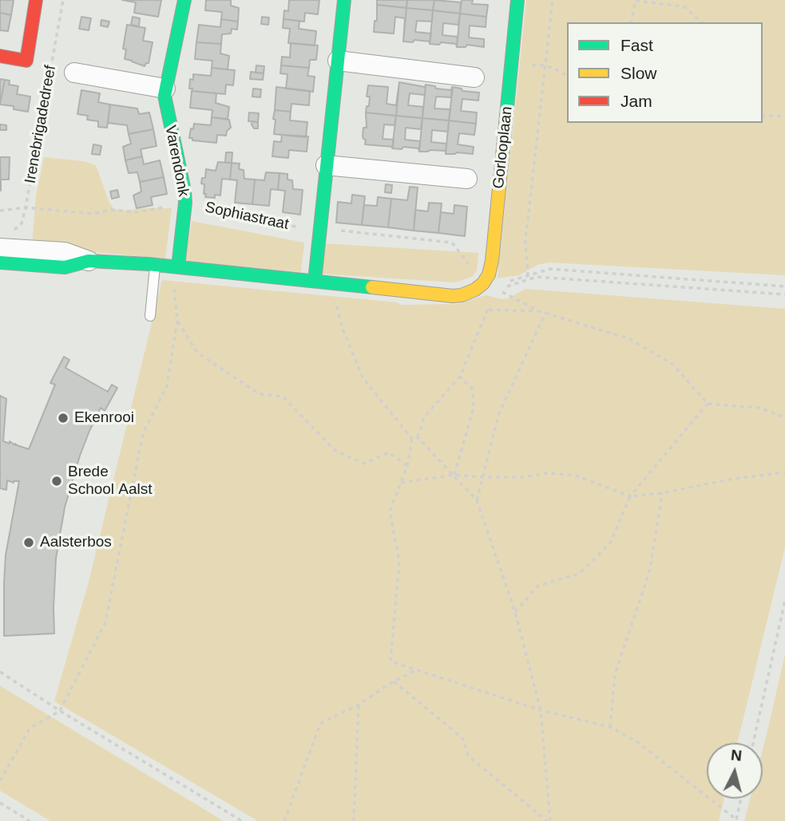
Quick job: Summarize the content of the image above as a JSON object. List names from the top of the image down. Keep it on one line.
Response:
{"streets":{"street":["Gorlooplaan","Varendonk"],"path":["Irenebrigadedreef","Sophiastraat"]},"crossings":[["Irenebrigadedreef","Sophiastraat"],["Gorlooplaan","Sophiastraat"],["Varendonk","Sophiastraat"]],"places":["Ekenrooi","Brede School Aalst","Aalsterbos"],"legend":["Fast","Slow","Jam"],"north":"top"}
